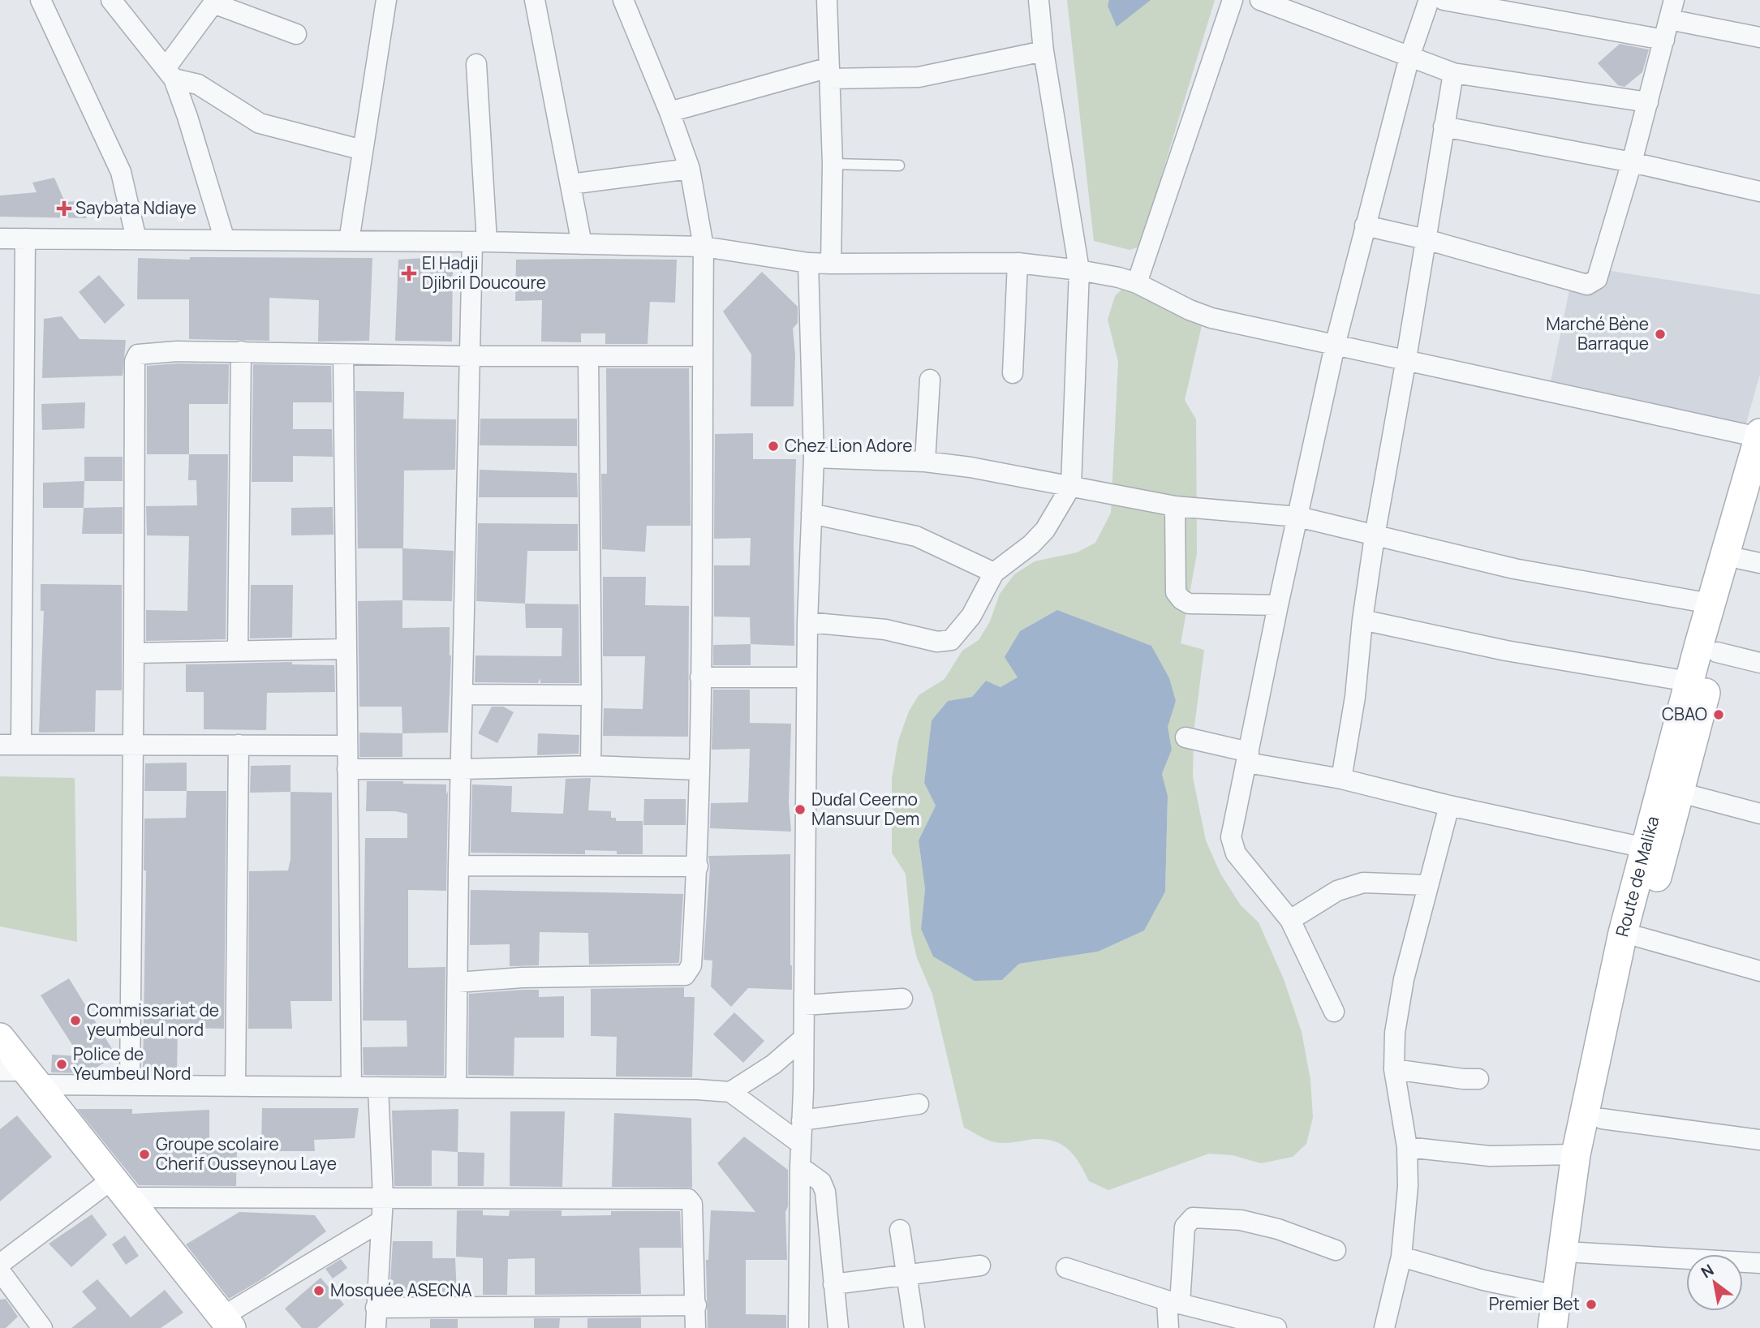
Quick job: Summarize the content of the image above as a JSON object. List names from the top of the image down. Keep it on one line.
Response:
{"streets":{"main road":["Route de Malika"]},"places":{"health":["Saybata Ndiaye","El Hadji Djibril Doucoure"],"other":["Marché Bène Barraque","Chez Lion Adore","CBAO","Duɗal Ceerno Mansuur Dem","Commissariat de yeumbeul nord","Police de Yeumbeul Nord","Groupe scolaire Cherif Ousseynou Laye","Mosquée ASECNA","Premier Bet"]},"north":"top left"}
